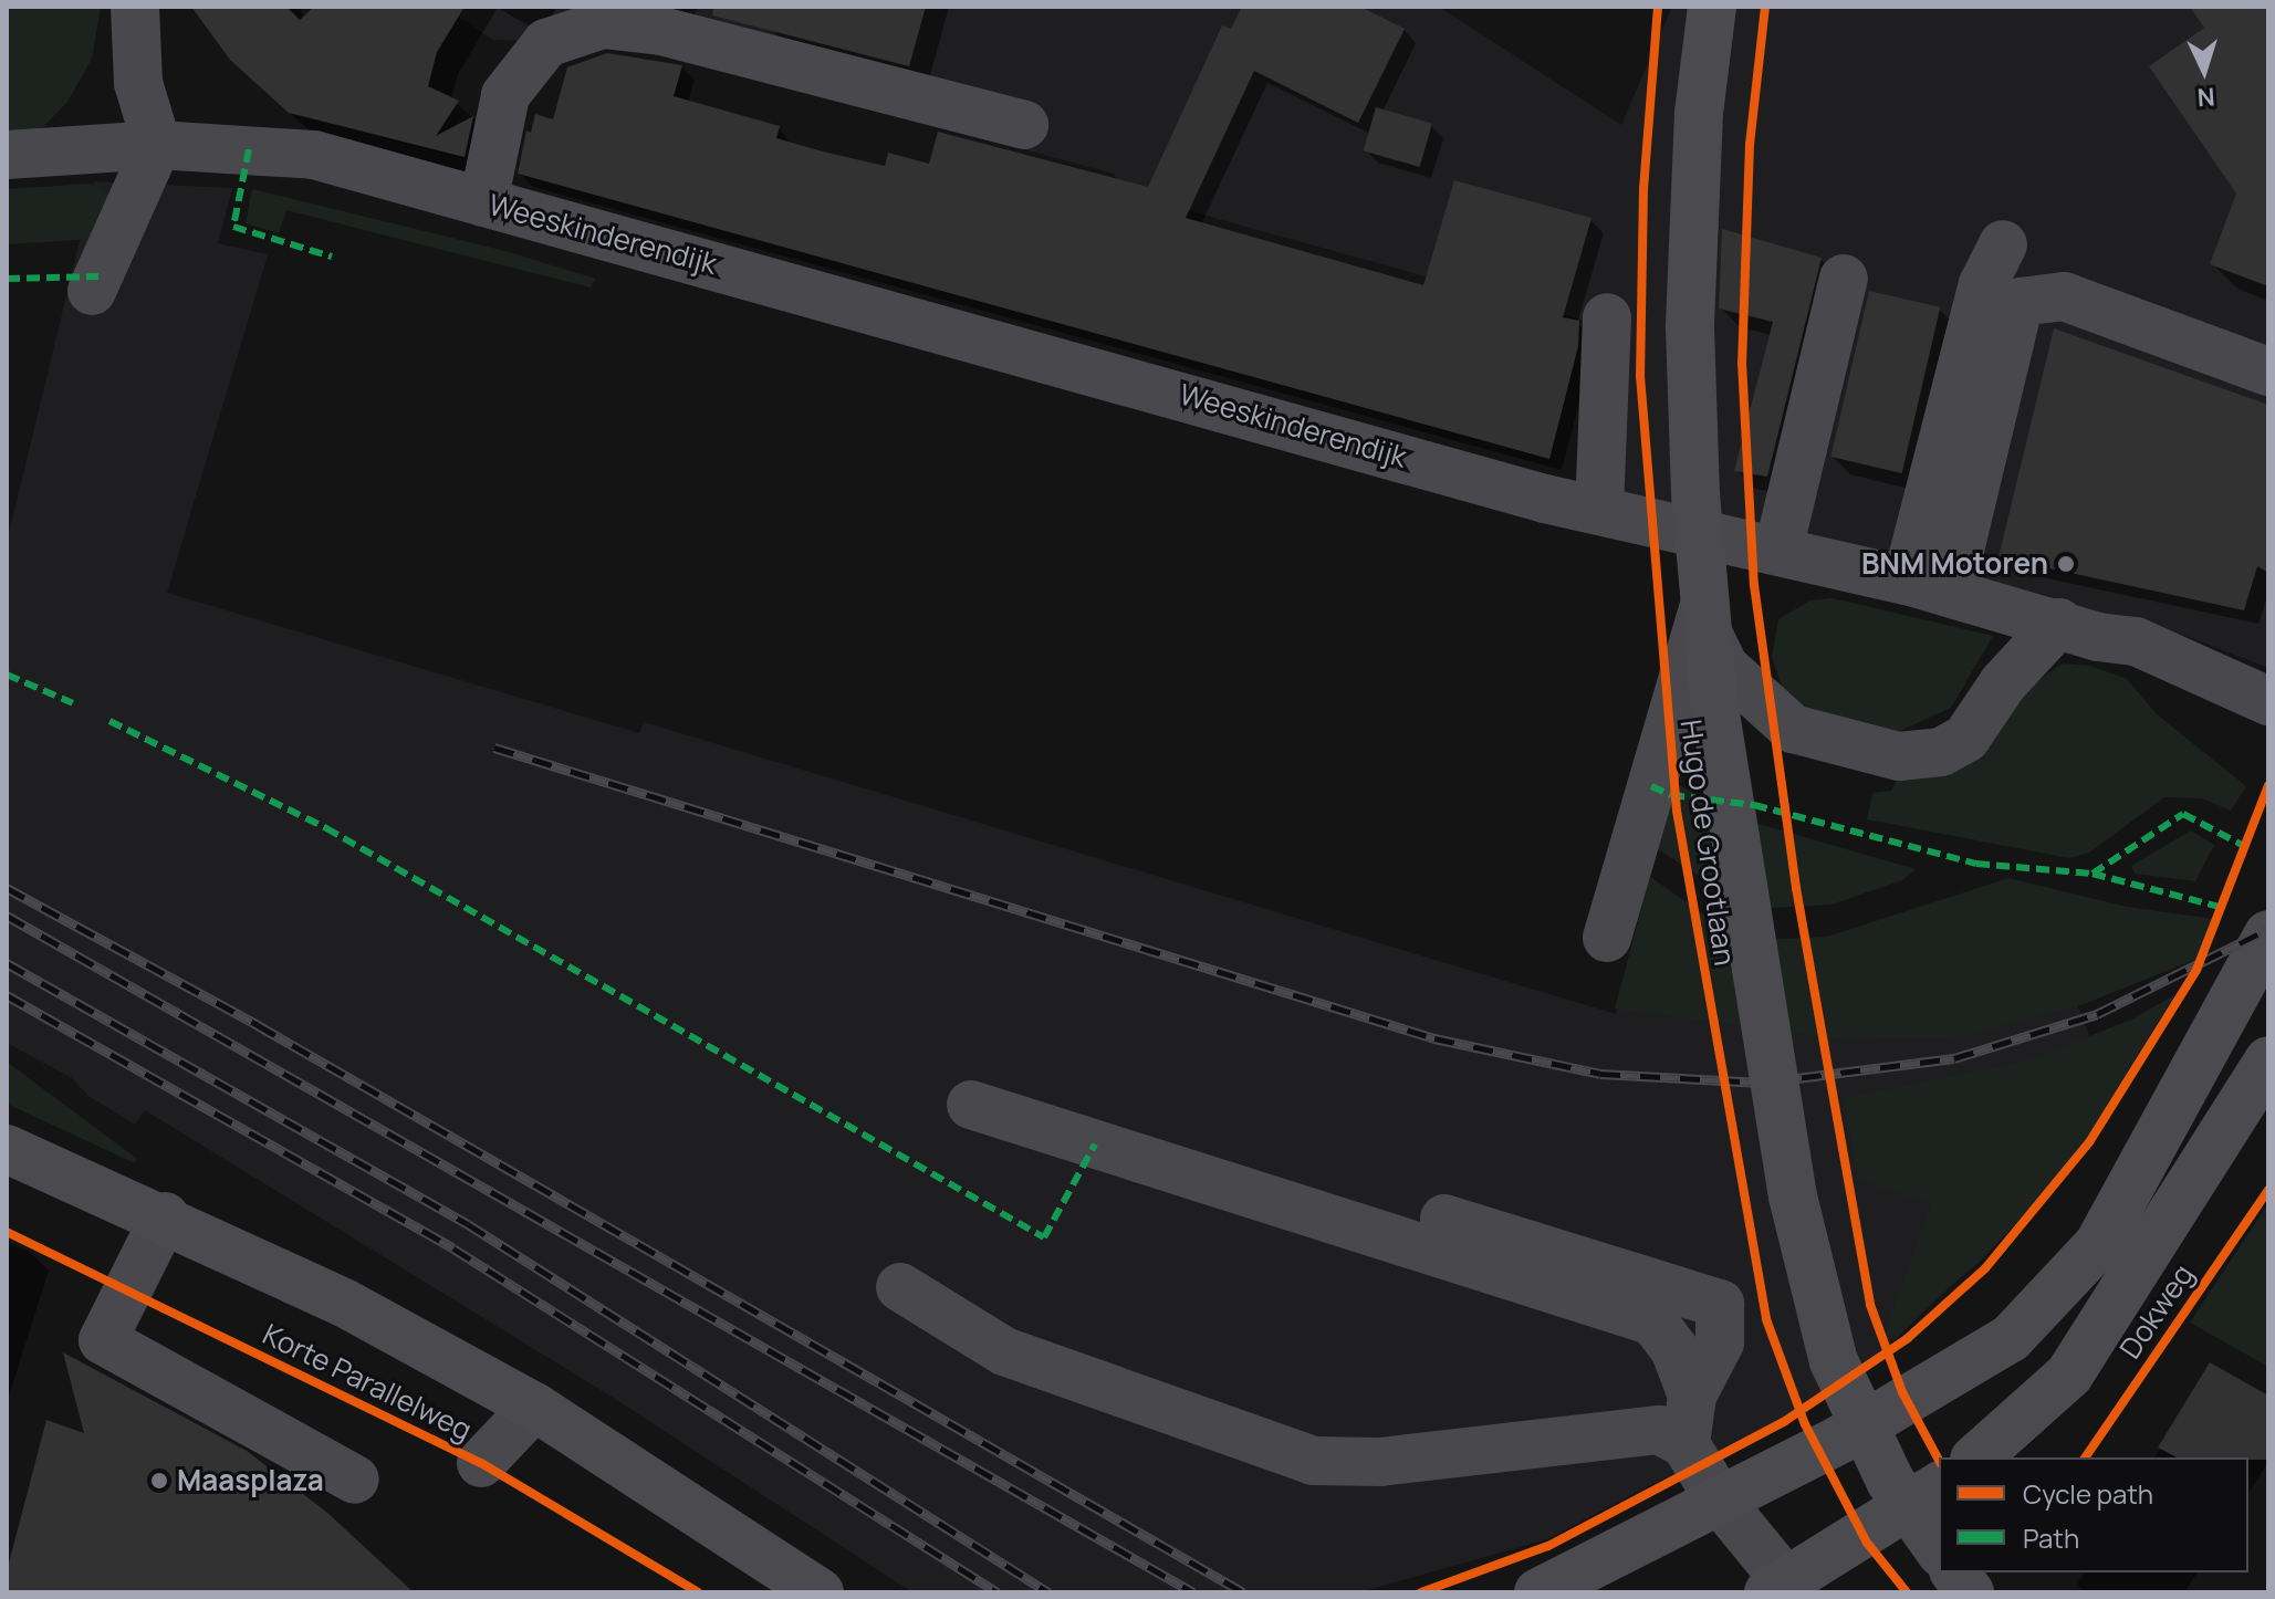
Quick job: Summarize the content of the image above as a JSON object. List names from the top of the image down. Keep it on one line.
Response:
{"streets":{"main road":["Hugo de Grootlaan","Dokweg","Korte Parallelweg"],"street":["Weeskinderendijk"]},"places":["BNM Motoren","Maasplaza"],"legend":["Cycle path","Path"],"north":"bottom"}
